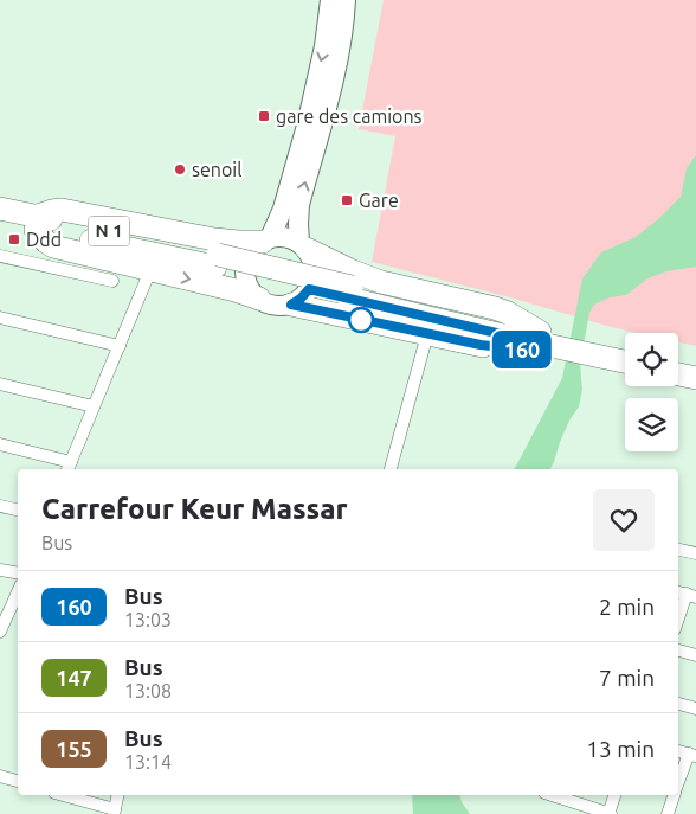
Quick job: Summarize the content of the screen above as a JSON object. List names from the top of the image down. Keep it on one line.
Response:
{"streets":{"highway":["N 1"]},"places":{"transit":["gare des camions","Gare","Ddd"],"other":["senoil"]},"lines":["bus line 160"],"page":{"on_map":"160","heading":["Carrefour Keur Massar","Bus"],"list":[{"mark":"160","name":"Bus","note":"13:03","value":"2 min"},{"mark":"147","name":"Bus","note":"13:08","value":"7 min"},{"mark":"155","name":"Bus","note":"13:14","value":"13 min"}]}}
